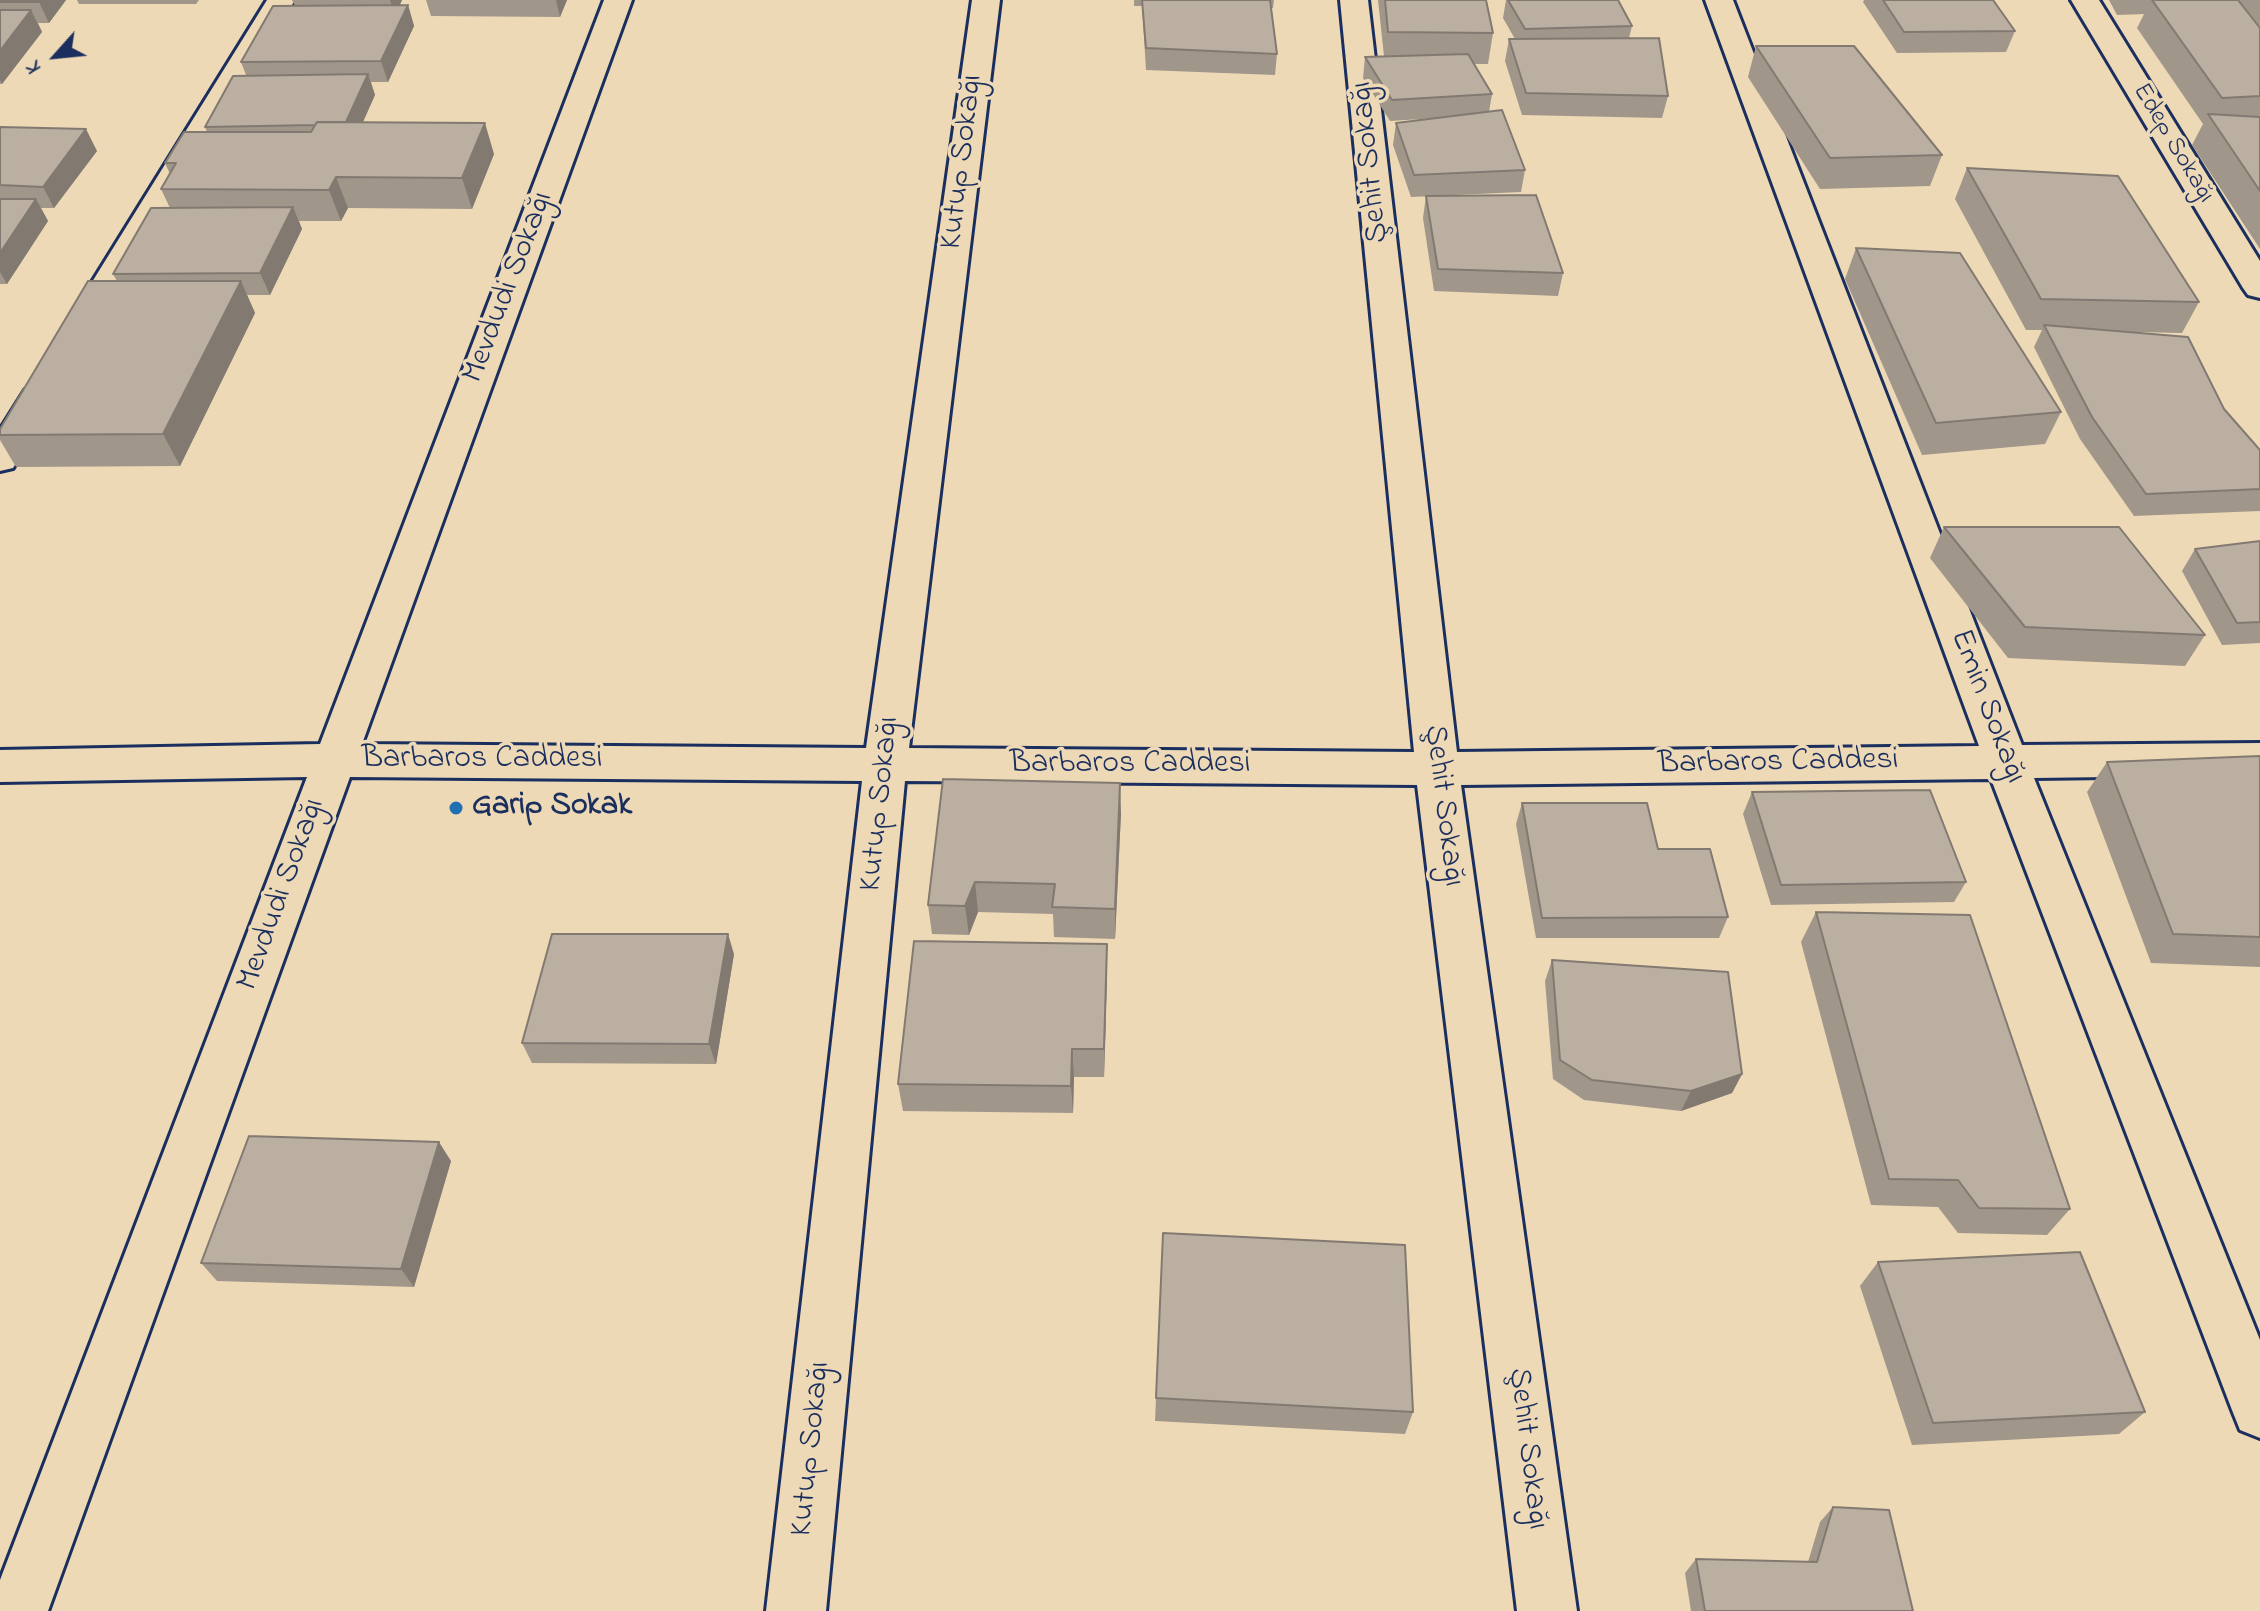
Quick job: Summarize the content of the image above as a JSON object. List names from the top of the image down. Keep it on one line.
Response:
{"streets":{"street":["Edep Sokağı","Kutup Sokağı","Şehit Sokağı","Mevdudi Sokağı","Emin Sokağı","Barbaros Caddesi"]},"crossings":[["Kutup Sokağı","Barbaros Caddesi"],["Şehit Sokağı","Barbaros Caddesi"],["Mevdudi Sokağı","Barbaros Caddesi"],["Emin Sokağı","Barbaros Caddesi"]],"places":["Garip Sokak"],"north":"bottom left"}
